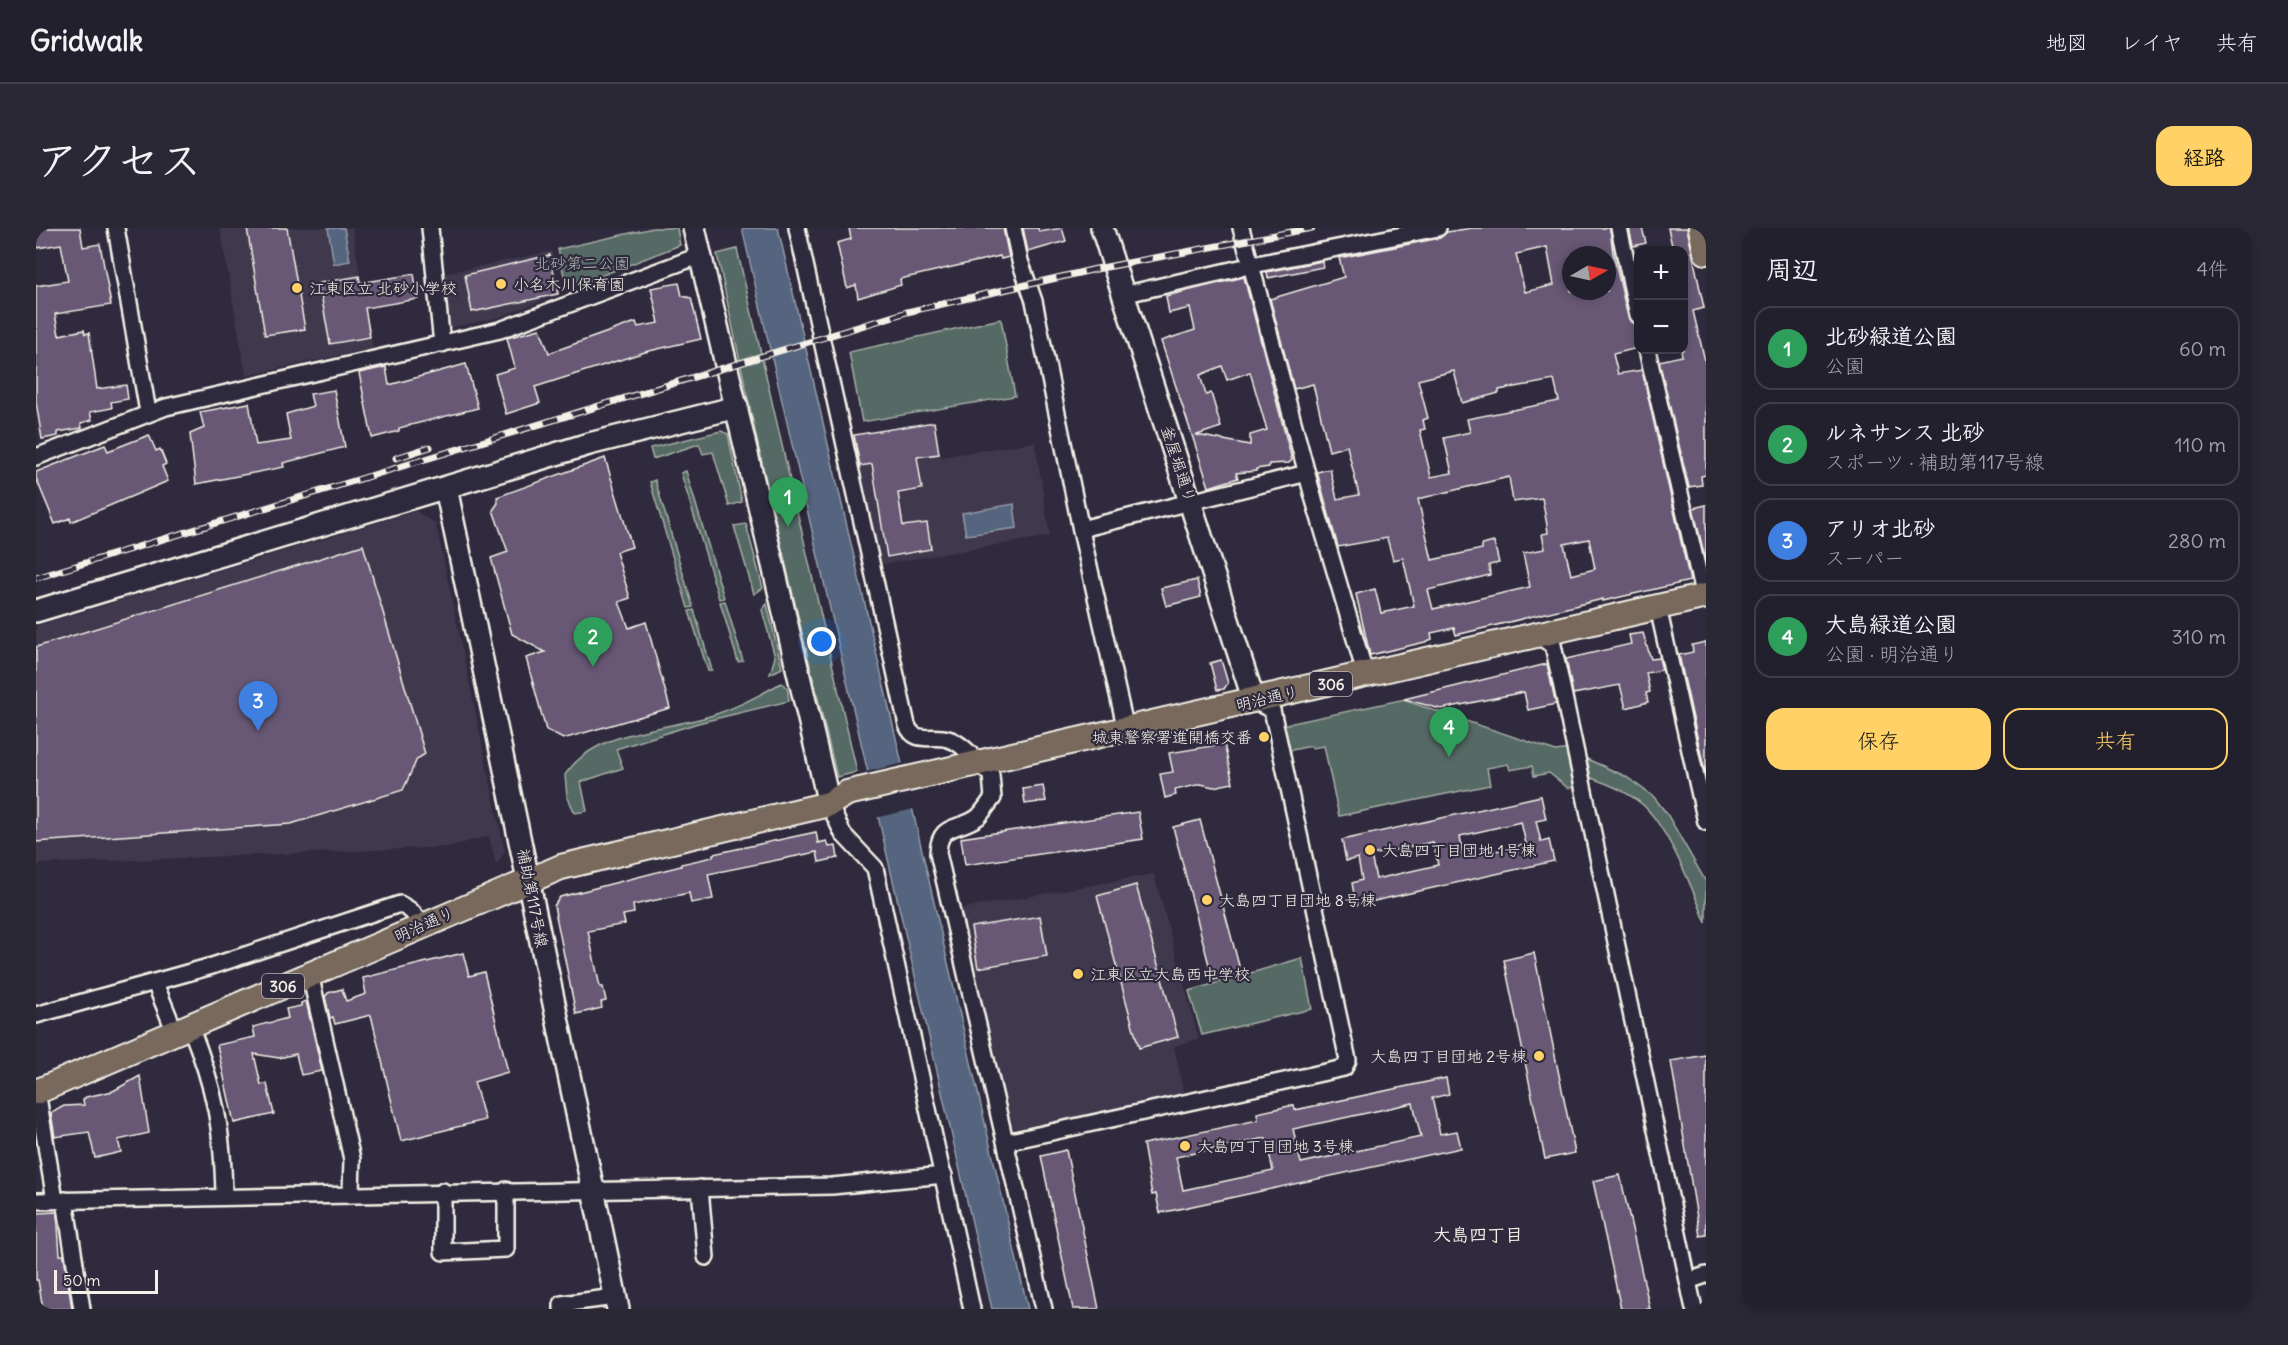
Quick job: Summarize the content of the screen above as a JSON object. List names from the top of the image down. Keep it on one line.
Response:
{"streets":{"main road":["306","明治通り"],"street":["釜屋堀通り","補助第117号線"]},"crossings":[["釜屋堀通り","明治通り"],["明治通り","補助第117号線"]],"districts":["大島四丁目"],"parks":["北砂第二公園"],"places":["小名木川保育園","江東区立 北砂小学校","城東警察署進開橋交番","大島四丁目団地 1号棟","大島四丁目団地 8号棟","江東区立大島西中学校","大島四丁目団地 2号棟","大島四丁目団地 3号棟"],"scale_bar":"50 m","north":"right","page":{"header":"Gridwalk","nav":["地図","レイヤ","共有"],"title":"アクセス","buttons":["経路",["保存","共有"]],"heading":["周辺","4件"],"map_buttons":["+","−"],"list":[{"mark":"1","name":"北砂緑道公園","note":"公園","value":"60 m"},{"mark":"2","name":"ルネサンス 北砂","note":"スポーツ · 補助第117号線","value":"110 m"},{"mark":"3","name":"アリオ北砂","note":"スーパー","value":"280 m"},{"mark":"4","name":"大島緑道公園","note":"公園 · 明治通り","value":"310 m"}],"pins":["1","2","3","4"],"scale":"50 m"}}
